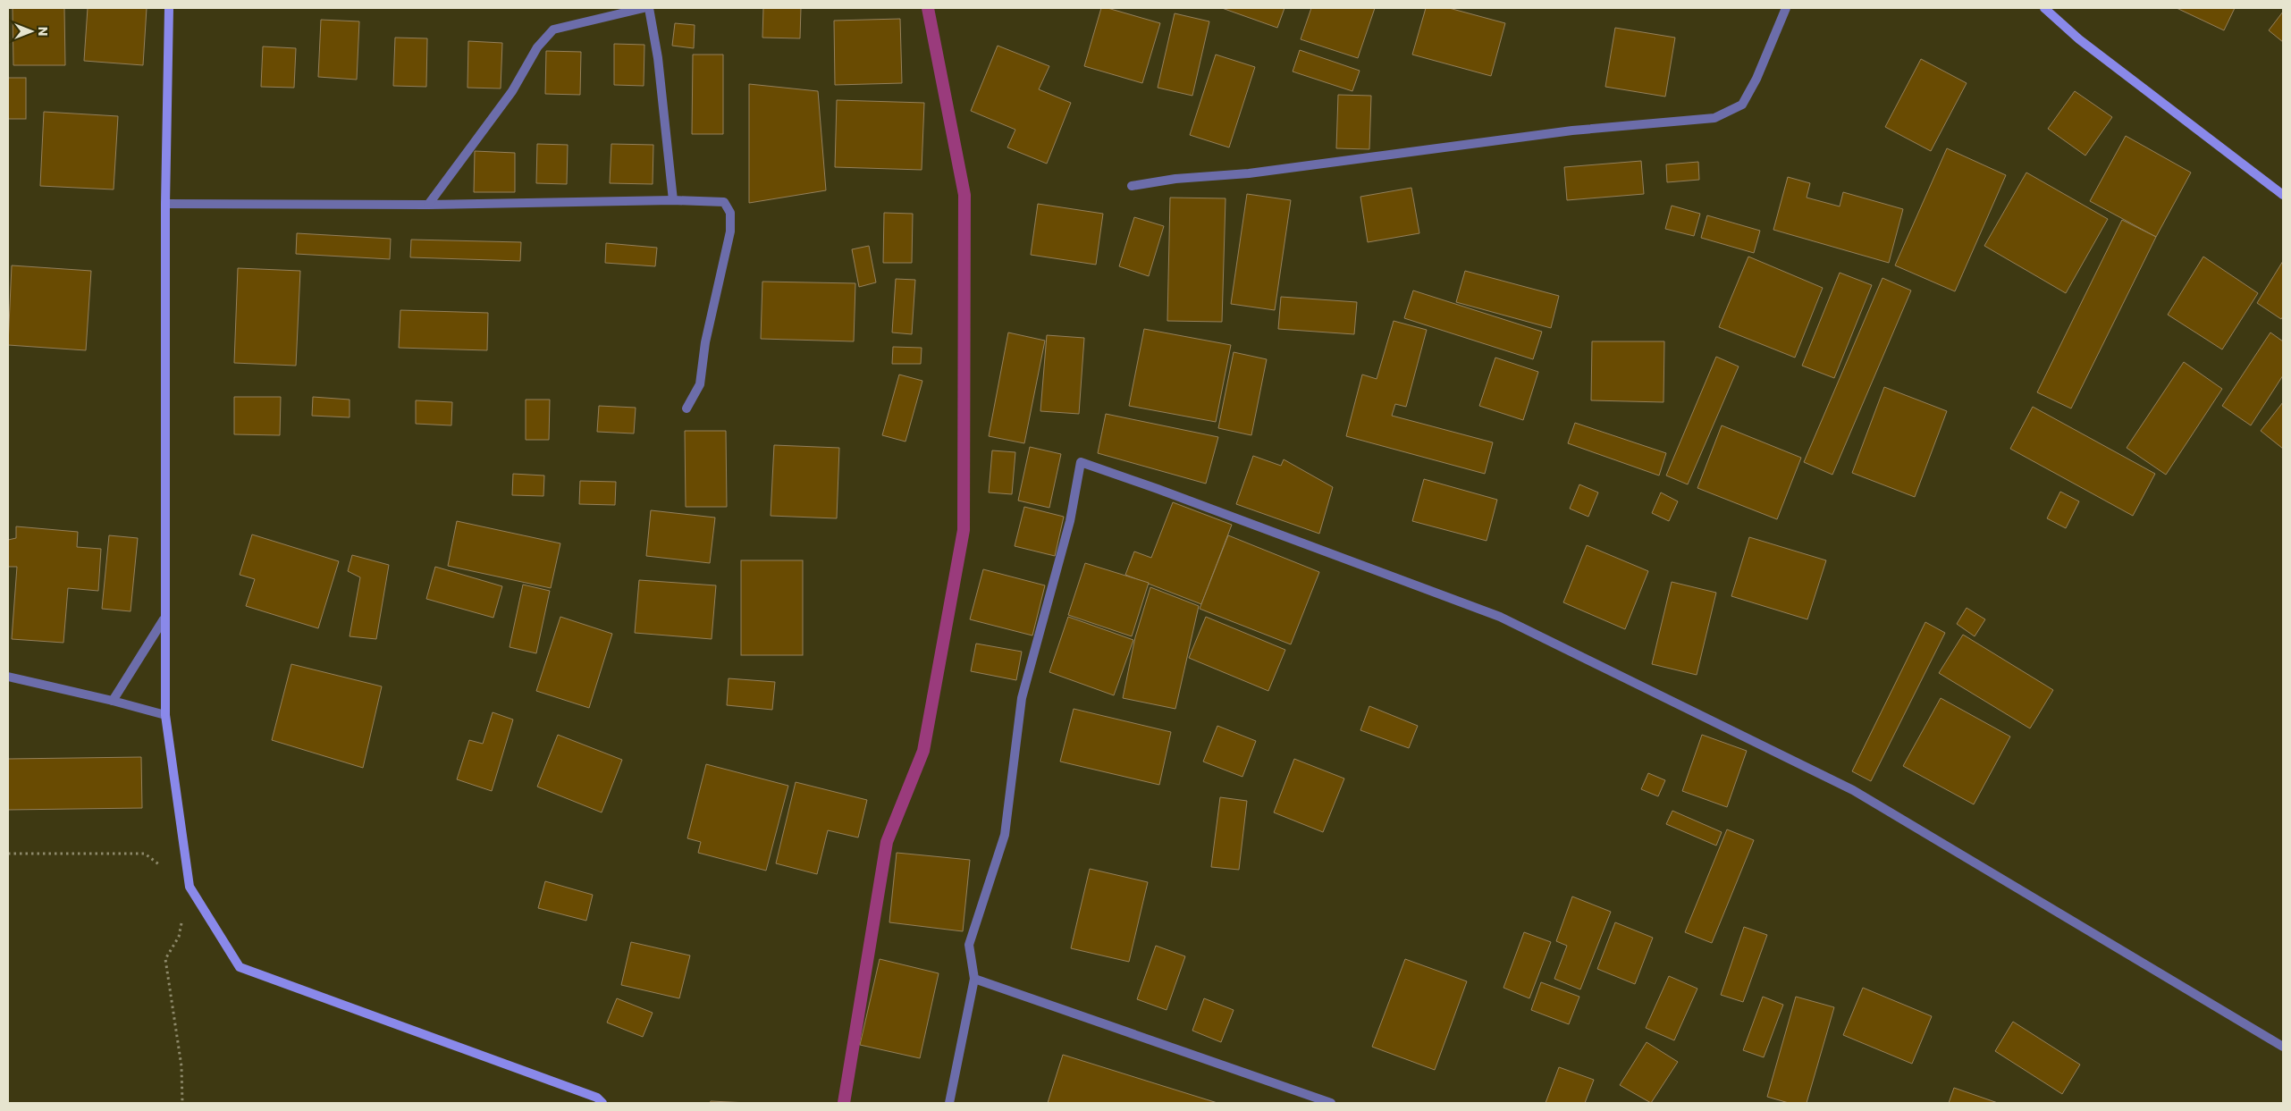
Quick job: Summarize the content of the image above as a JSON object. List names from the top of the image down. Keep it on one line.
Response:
{"north":"right"}
